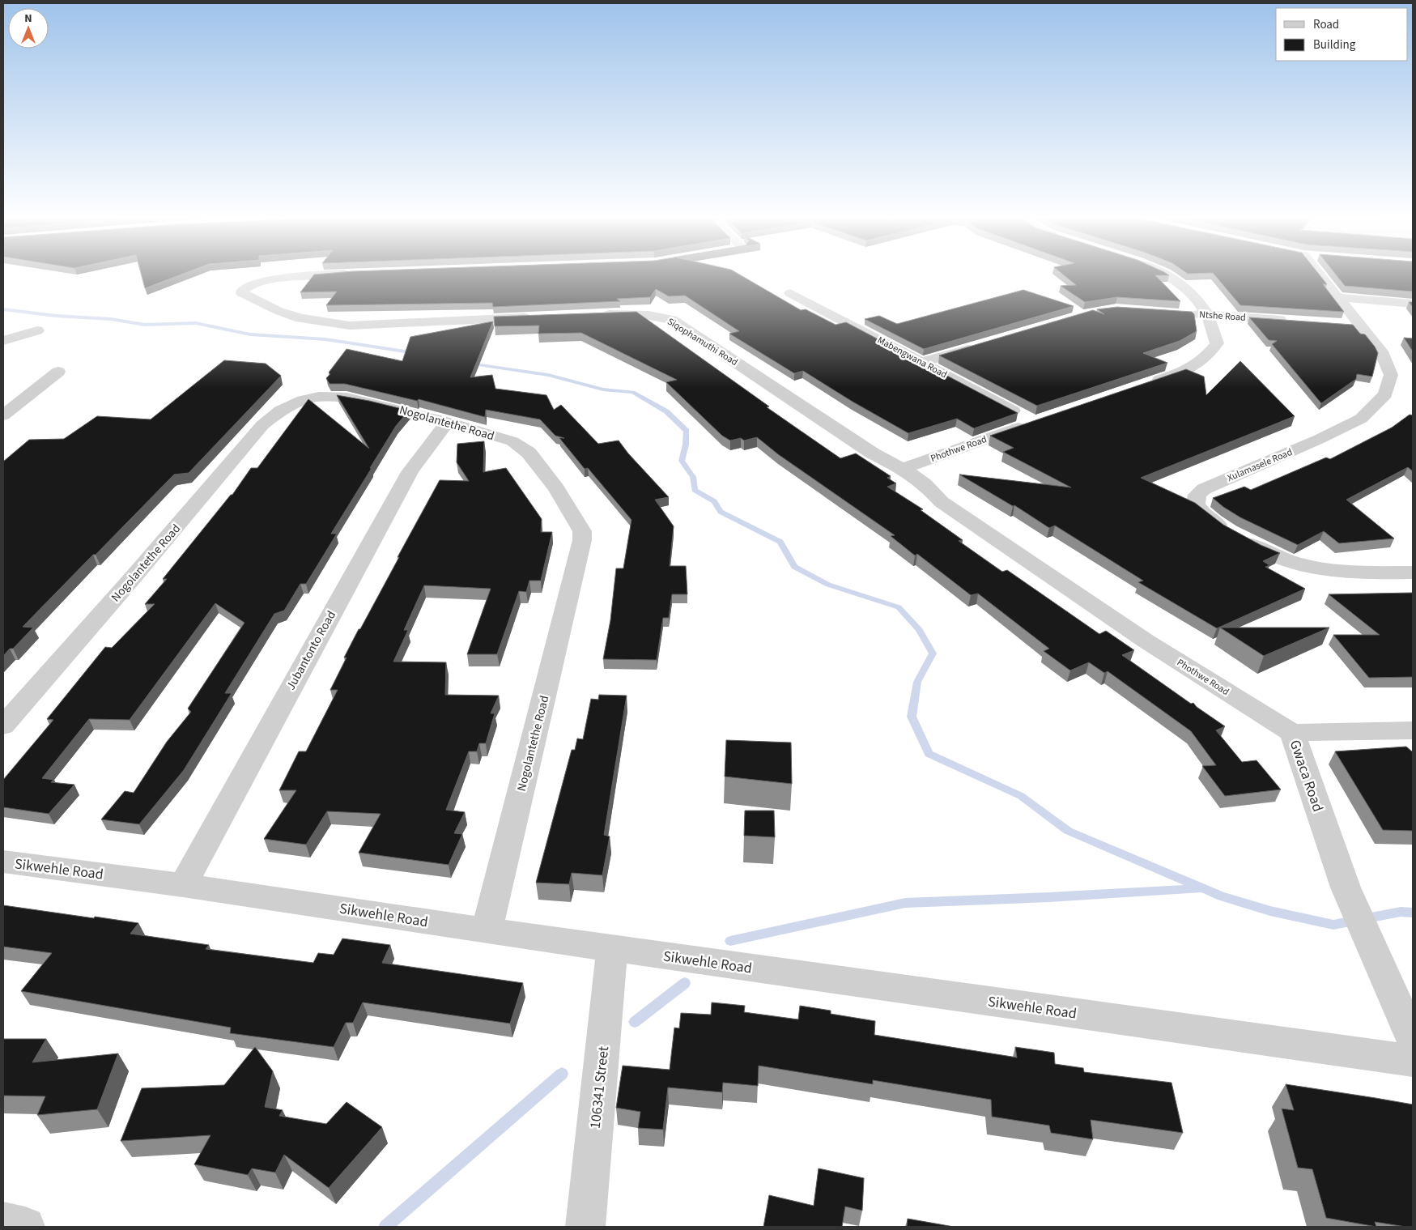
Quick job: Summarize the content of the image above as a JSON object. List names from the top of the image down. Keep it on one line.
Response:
{"streets":{"street":["Ntshe Road","Siqophamuthi Road","Mabengwana Road","Nogolantethe Road","Phothwe Road","Xulamasele Road","Jubantonto Road","Gwaca Road","Sikwehle Road","106341 Street"]},"crossings":[["Siqophamuthi Road","Phothwe Road"],["Mabengwana Road","Phothwe Road"],["Nogolantethe Road","Jubantonto Road"],["Nogolantethe Road","Sikwehle Road"],["Phothwe Road","Gwaca Road"],["Jubantonto Road","Sikwehle Road"],["Sikwehle Road","106341 Street"]],"legend":["Road","Building"],"north":"top"}
